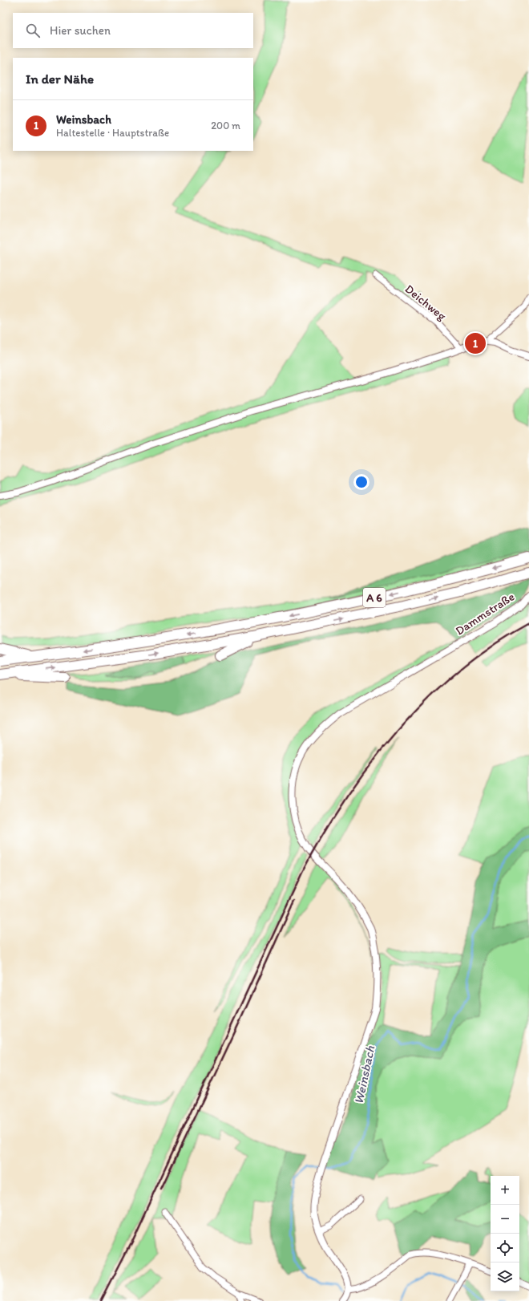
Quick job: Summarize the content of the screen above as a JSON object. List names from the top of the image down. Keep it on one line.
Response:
{"streets":{"highway":["A 6"],"street":["Deichweg","Dammstraße"]},"water":["Weinsbach"],"page":{"search":"Hier suchen","heading":"In der Nähe","list":[{"mark":"1","name":"Weinsbach","note":"Haltestelle · Hauptstraße","value":"200 m"}],"pins":"1","map_buttons":["+","−"]}}
